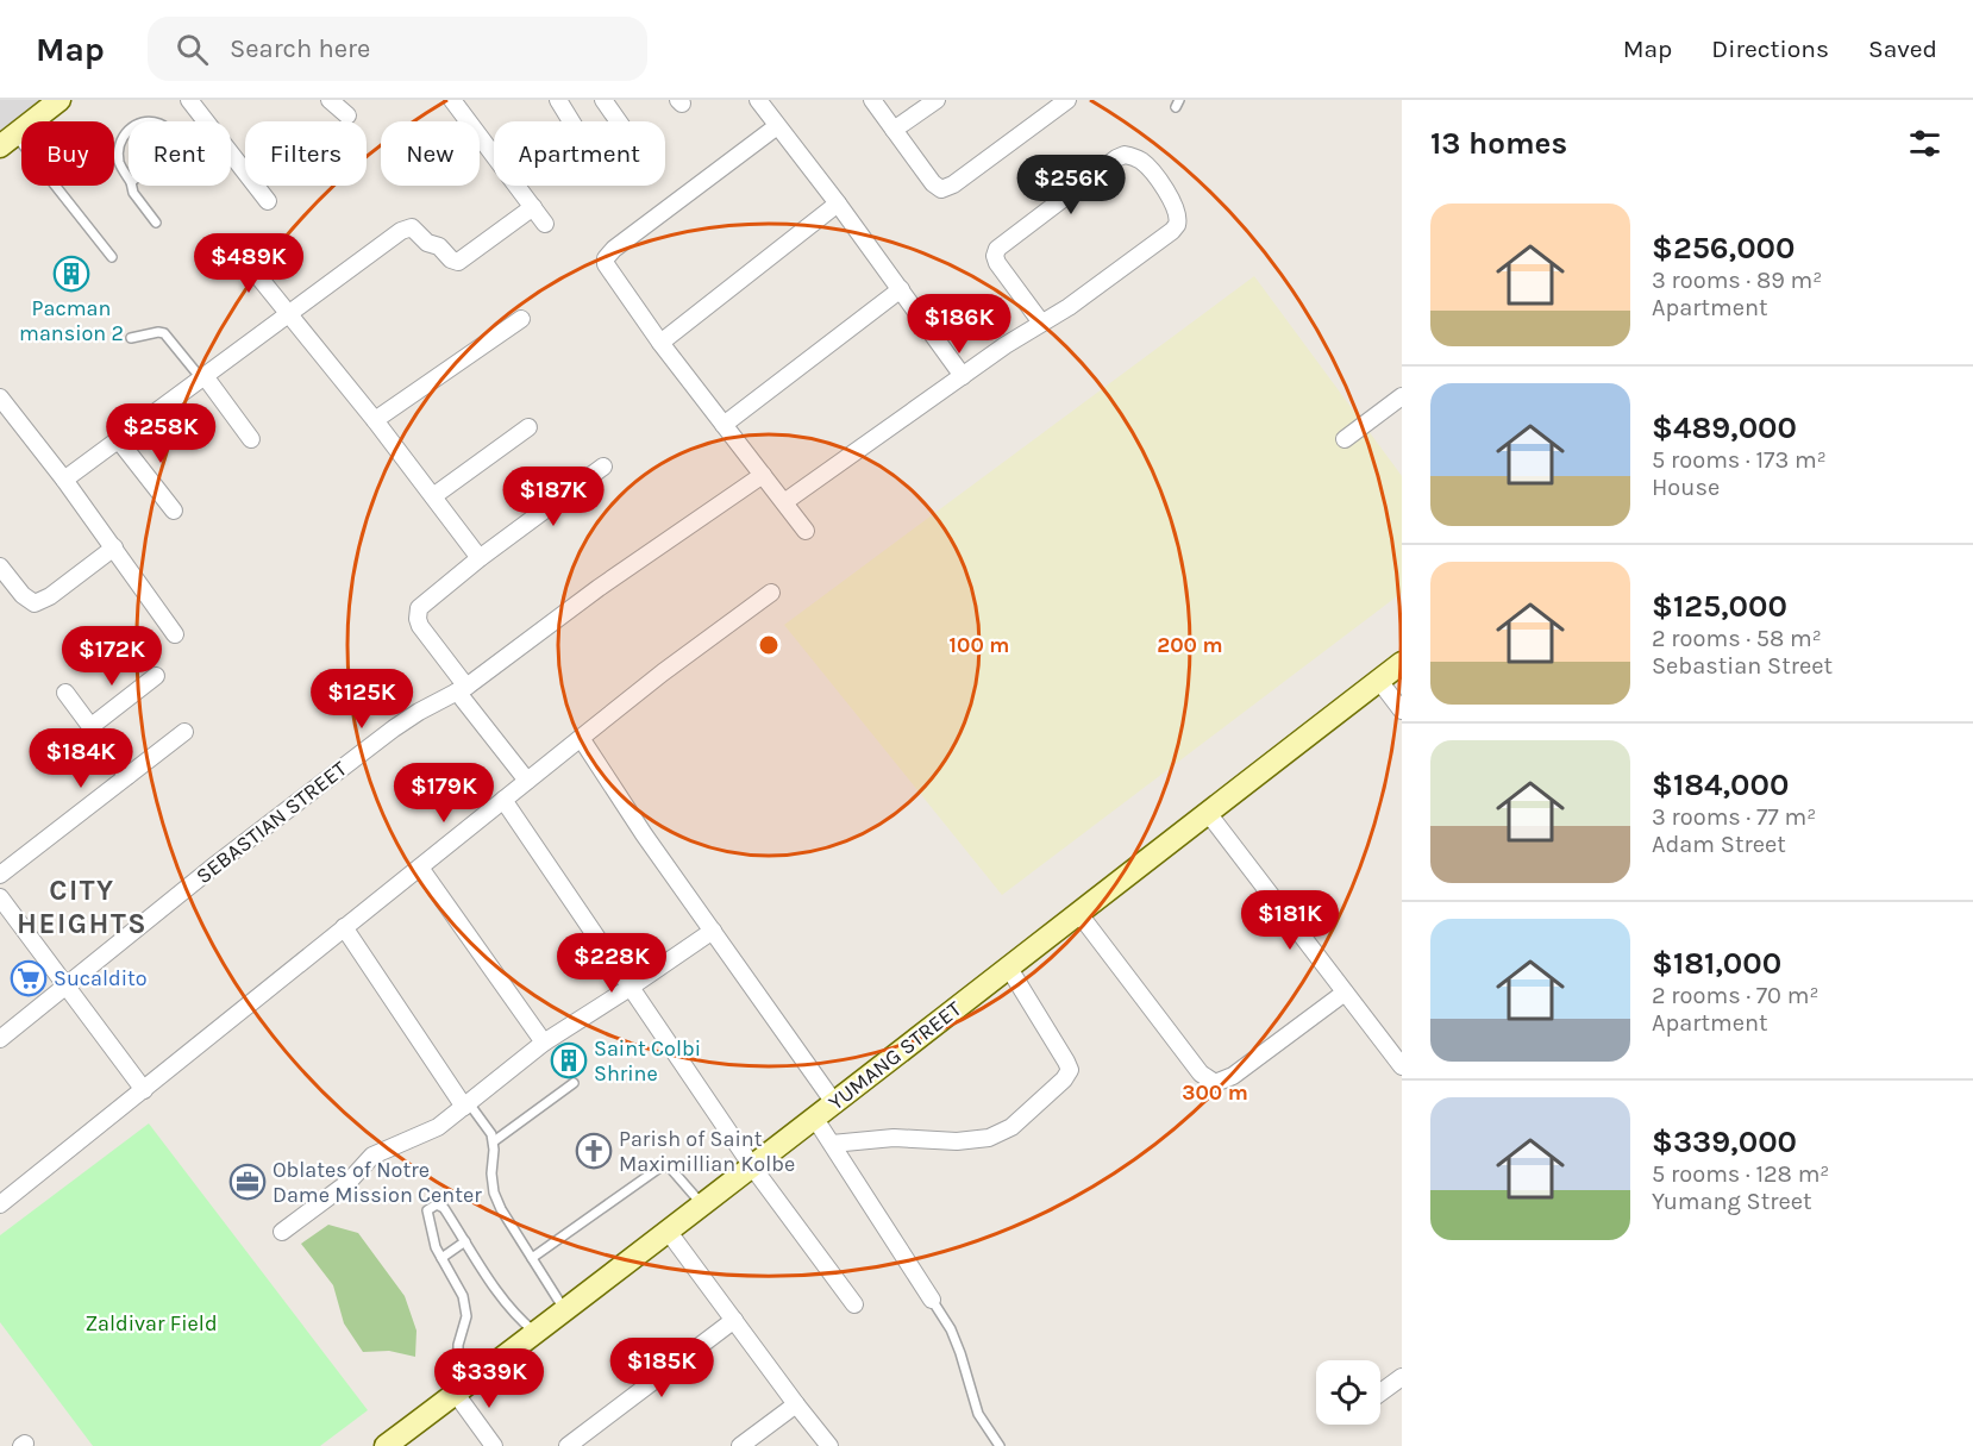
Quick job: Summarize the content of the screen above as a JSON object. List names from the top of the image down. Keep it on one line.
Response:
{"streets":{"main road":["YUMANG STREET"],"street":["SEBASTIAN STREET"]},"districts":["CITY HEIGHTS"],"parks":["Zaldivar Field"],"places":{"building":["Pacman mansion 2","Saint Colbi Shrine"],"supermarket":["Sucaldito"],"church":["Parish of Saint Maximillian Kolbe"],"office":["Oblates of Notre Dame Mission Center"]},"page":{"header":"Map","search":"Search here","nav":["Map","Directions","Saved"],"heading":"13 homes","chip":["Buy","Rent","Filters","New","Apartment"],"price":["$256K","$489K","$186K","$258K","$187K","$172K","$125K","$184K","$179K","$181K","$228K","$185K","$339K"],"list":[{"name":"$256,000","note":"3 rooms · 89 m² · Apartment"},{"name":"$489,000","note":"5 rooms · 173 m² · House"},{"name":"$125,000","note":"2 rooms · 58 m² · Sebastian Street"},{"name":"$184,000","note":"3 rooms · 77 m² · Adam Street"},{"name":"$181,000","note":"2 rooms · 70 m² · Apartment"},{"name":"$339,000","note":"5 rooms · 128 m² · Yumang Street"}]},"rings":["100 m","200 m","300 m"]}
